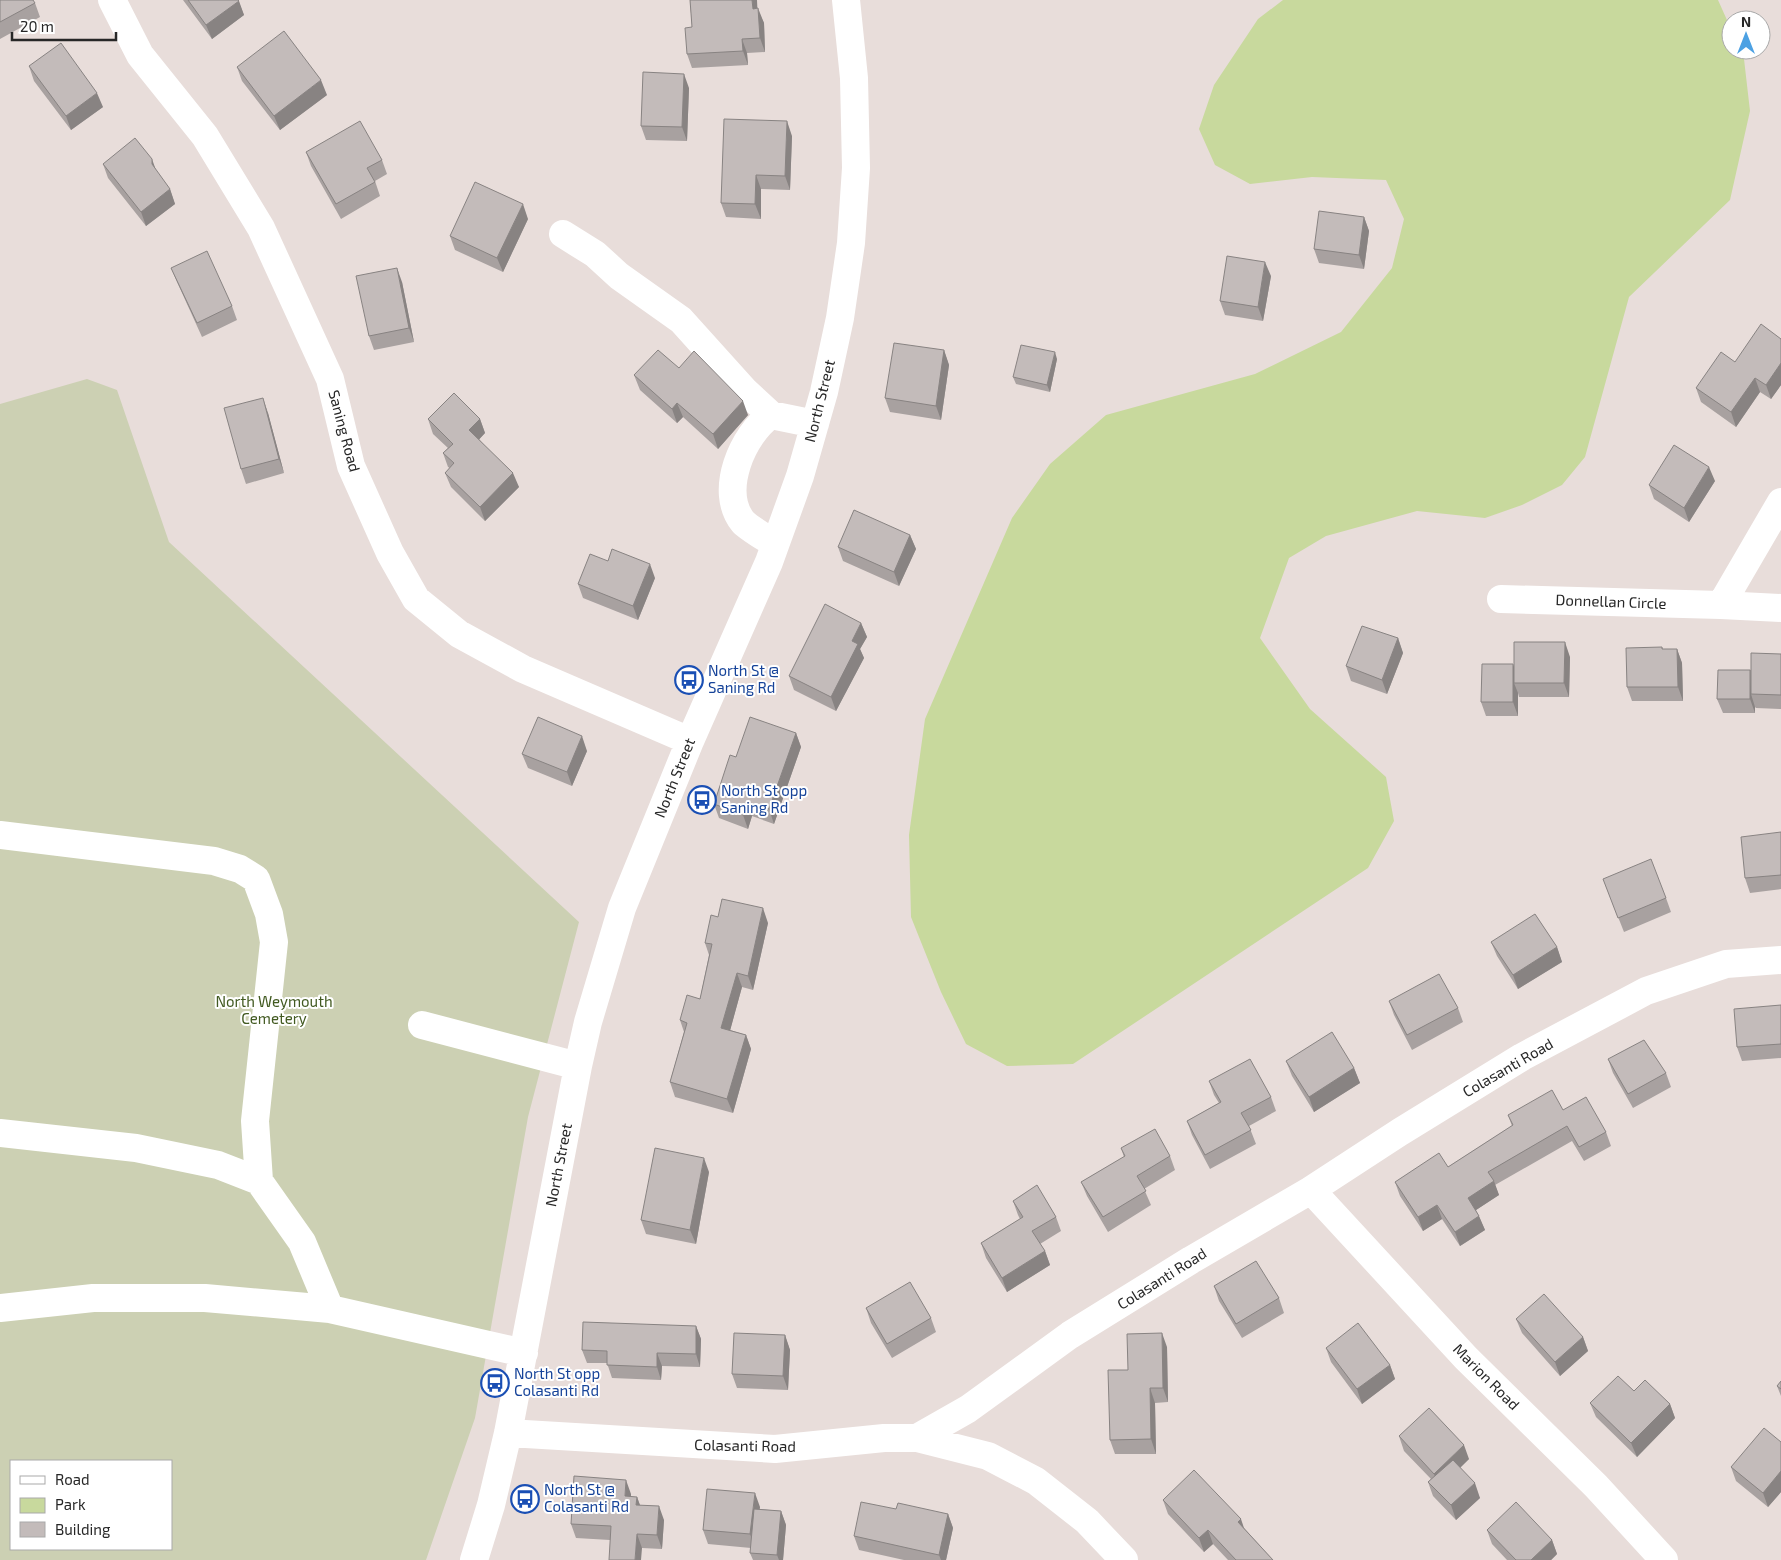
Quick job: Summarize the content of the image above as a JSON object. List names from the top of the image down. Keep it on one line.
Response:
{"streets":{"street":["North Street","Saning Road","Donnellan Circle","Colasanti Road","Marion Road"]},"crossings":[["North Street","Saning Road"],["North Street","Colasanti Road"],["Colasanti Road","Marion Road"]],"parks":["North Weymouth Cemetery"],"places":{"bus stop":["North St @ Saning Rd","North St opp Saning Rd","North St opp Colasanti Rd","North St @ Colasanti Rd"]},"legend":["Road","Park","Building"],"scale_bar":"20 m","north":"top"}
